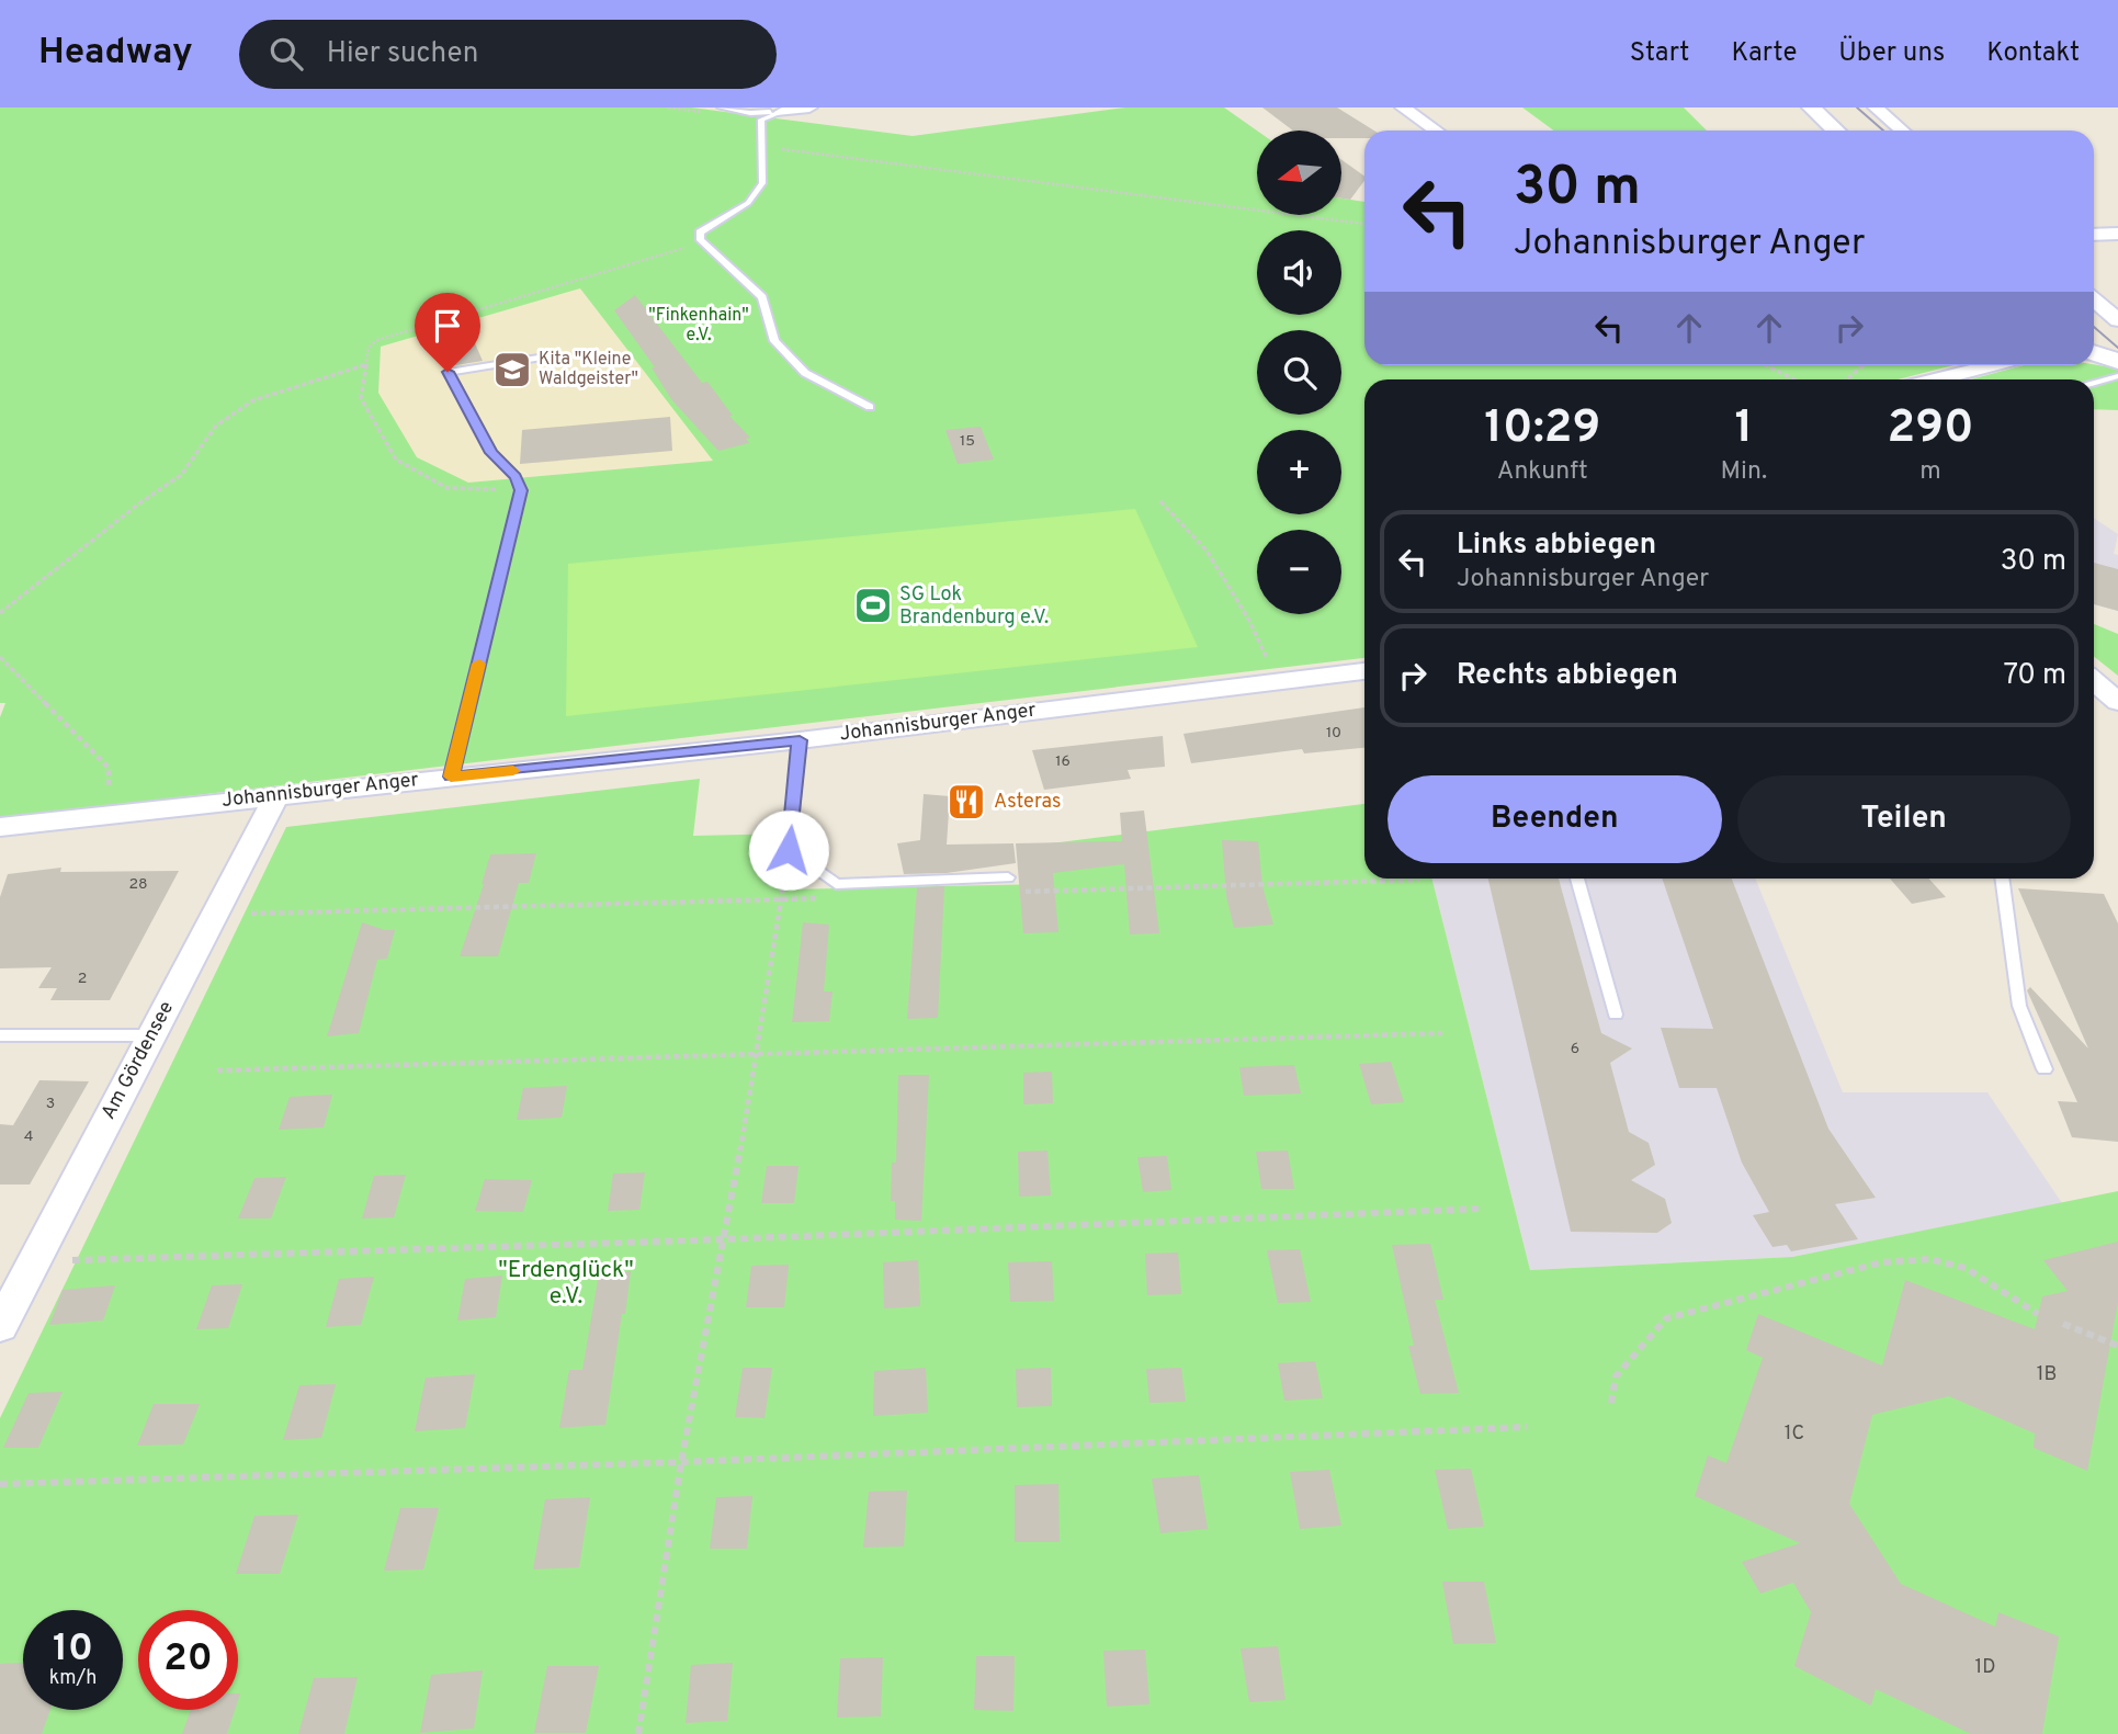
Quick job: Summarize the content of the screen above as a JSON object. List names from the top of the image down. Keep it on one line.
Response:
{"streets":{"street":["Johannisburger Anger","Am Gördensee"]},"crossings":[["Johannisburger Anger","Am Gördensee"]],"parks":["\"Finkenhain\" e.V.","\"Erdenglück\" e.V."],"places":{"school or university":["Kita \"Kleine Waldgeister\""],"sports":["SG Lok Brandenburg e.V."],"restaurant":["Asteras"]},"house_numbers":["15","10","16","28","2","6","3","4","1B","1C","1D"],"north":"left","page":{"header":"Headway","search":"Hier suchen","nav":["Start","Karte","Über uns","Kontakt"],"map_buttons":["+","−"],"turn":["30 m","Johannisburger Anger"],"eta":["10:29","Ankunft","1","Min.","290","m"],"list":[{"name":"Links abbiegen","note":"Johannisburger Anger","value":"30 m"},{"name":"Rechts abbiegen","value":"70 m"}],"buttons":["Beenden","Teilen"],"speed":"10 km/h","limit":"20"}}
